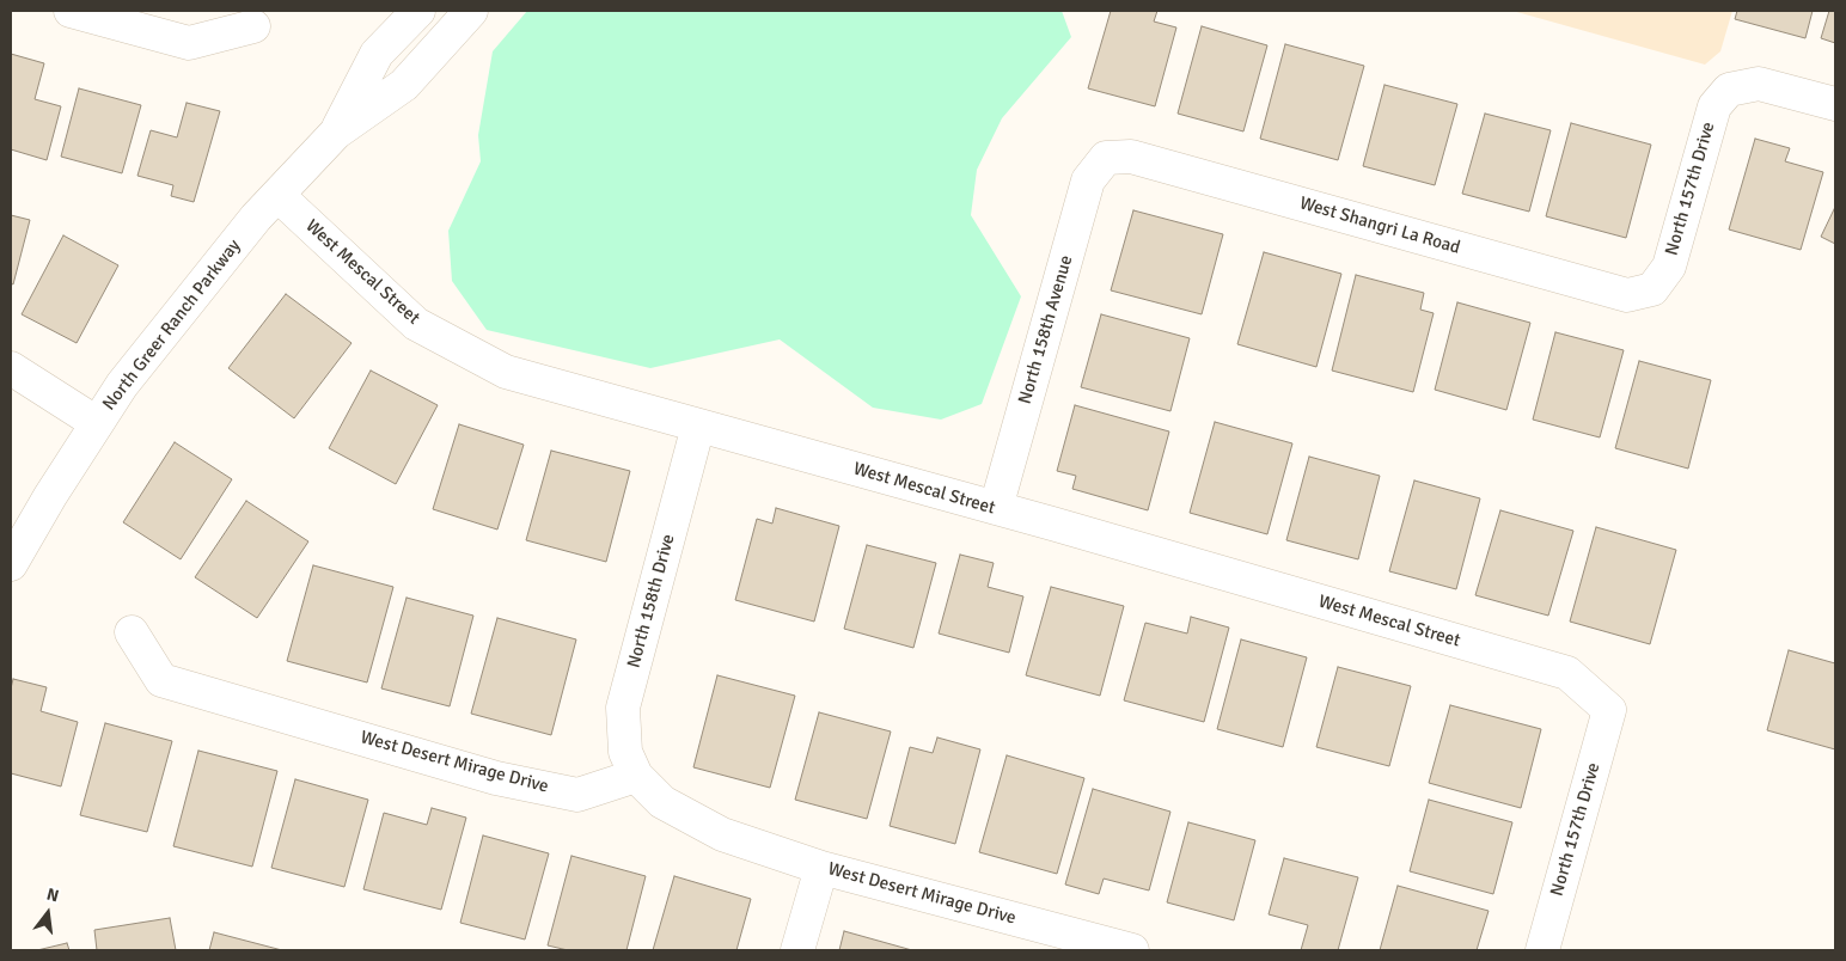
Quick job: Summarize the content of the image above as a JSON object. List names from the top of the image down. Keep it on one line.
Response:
{"streets":{"street":["North 157th Drive","West Shangri La Road","West Mescal Street","North Greer Ranch Parkway","North 158th Avenue","North 158th Drive","West Desert Mirage Drive"]},"crossings":[["North 157th Drive","West Shangri La Road"],["North 157th Drive","West Mescal Street"],["West Shangri La Road","North 158th Avenue"],["West Mescal Street","North Greer Ranch Parkway"],["West Mescal Street","North 158th Avenue"],["West Mescal Street","North 158th Drive"],["North 158th Drive","West Desert Mirage Drive"]],"north":"top"}
